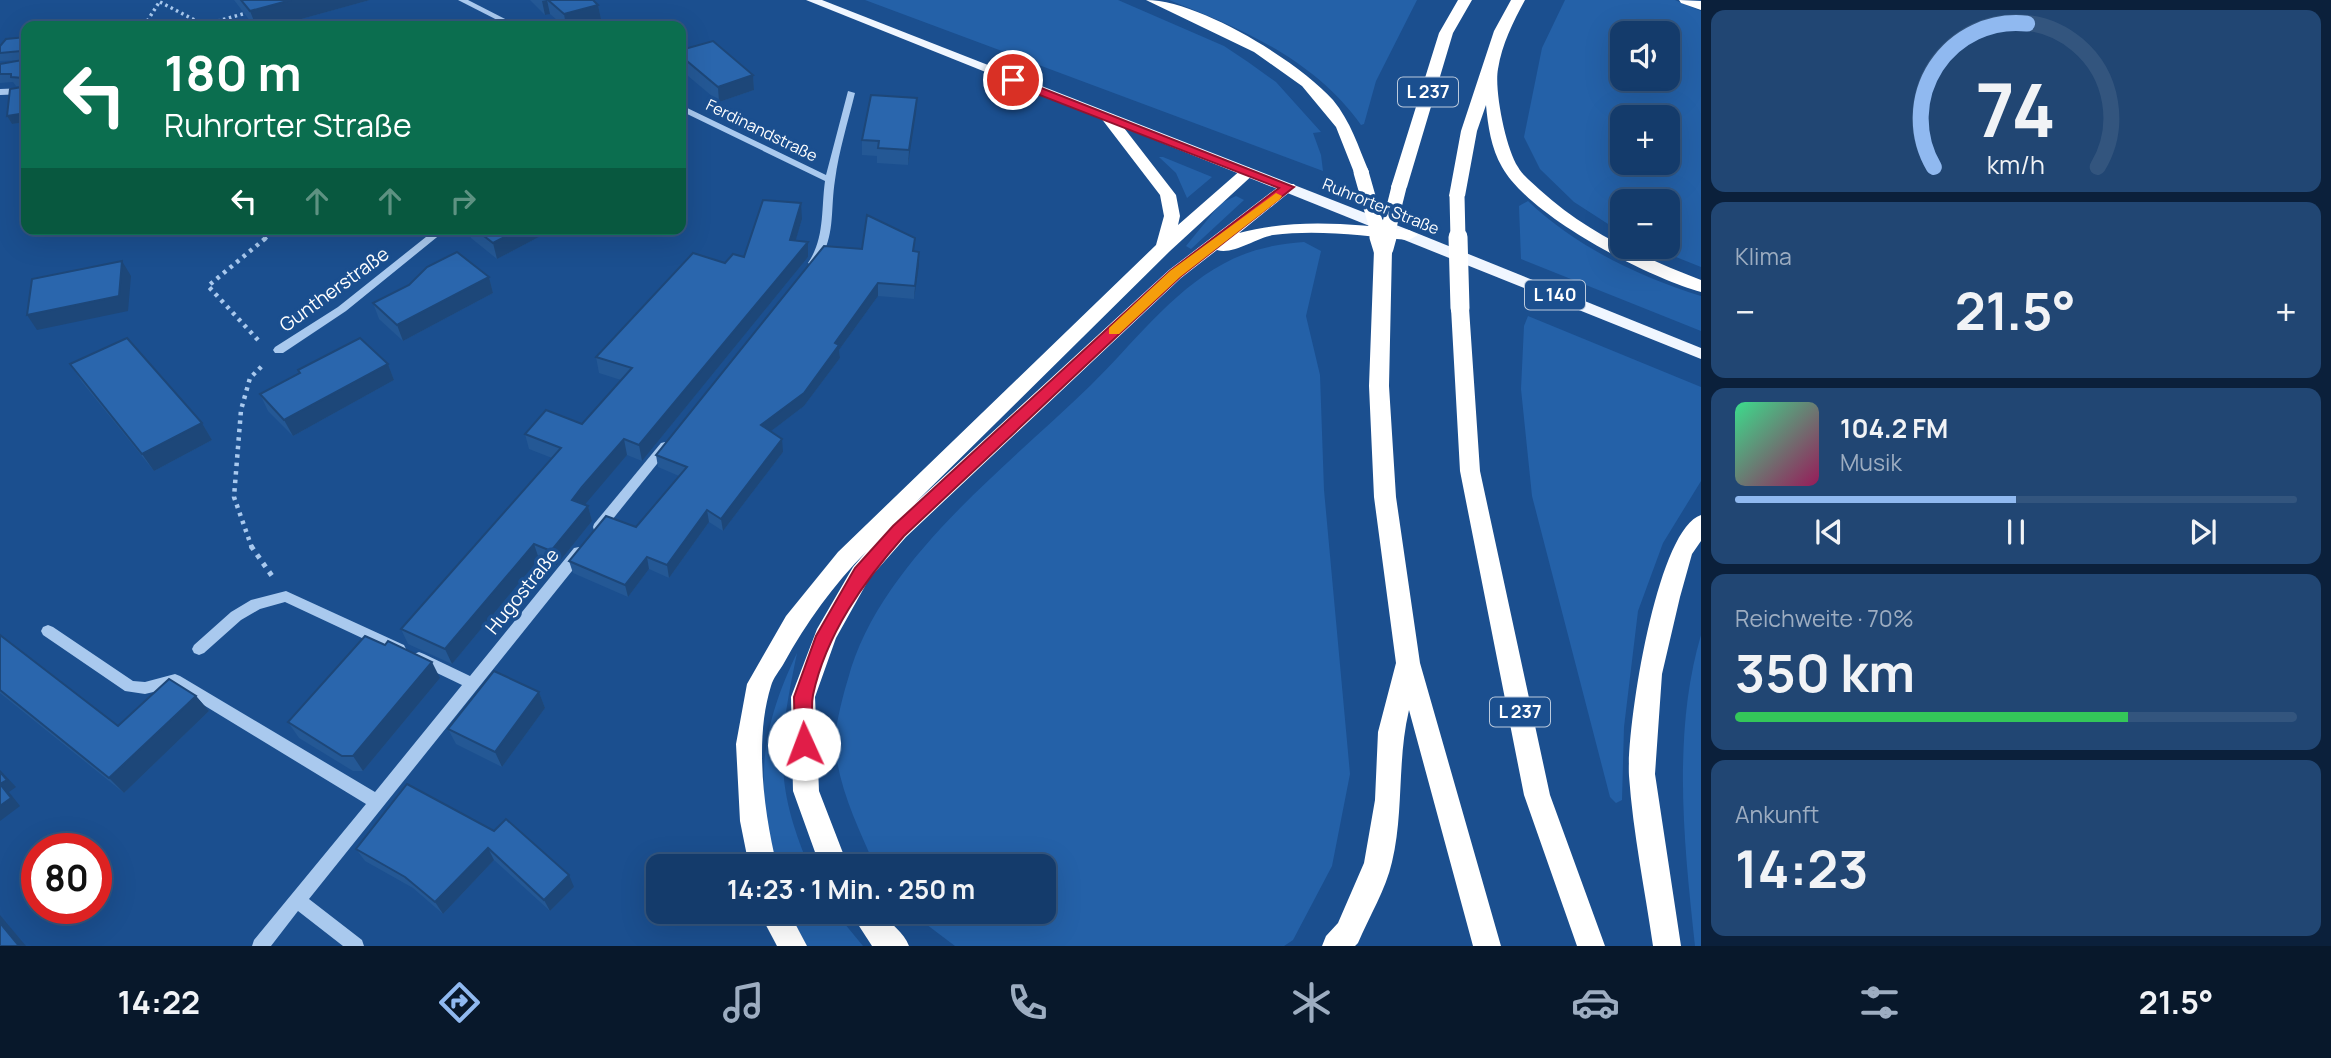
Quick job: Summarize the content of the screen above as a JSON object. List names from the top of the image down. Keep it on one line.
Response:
{"streets":{"highway":["L 237"],"main road":["Ruhrorter Straße","L 140"],"street":["Ferdinandstraße","Guntherstraße","Hugostraße"]},"page":{"map_buttons":["+","−"],"turn":["180 m","Ruhrorter Straße"],"tile":["Klima",["Reichweite · 70%","350 km"],["Ankunft","14:23"]],"heat":["−","21.5°","+"],"song":["104.2 FM","Musik"],"limit":"80","trip":"14:23 · 1 Min. · 250 m","tabs":["14:22","21.5°"],"gauge":["74","km/h"]}}
